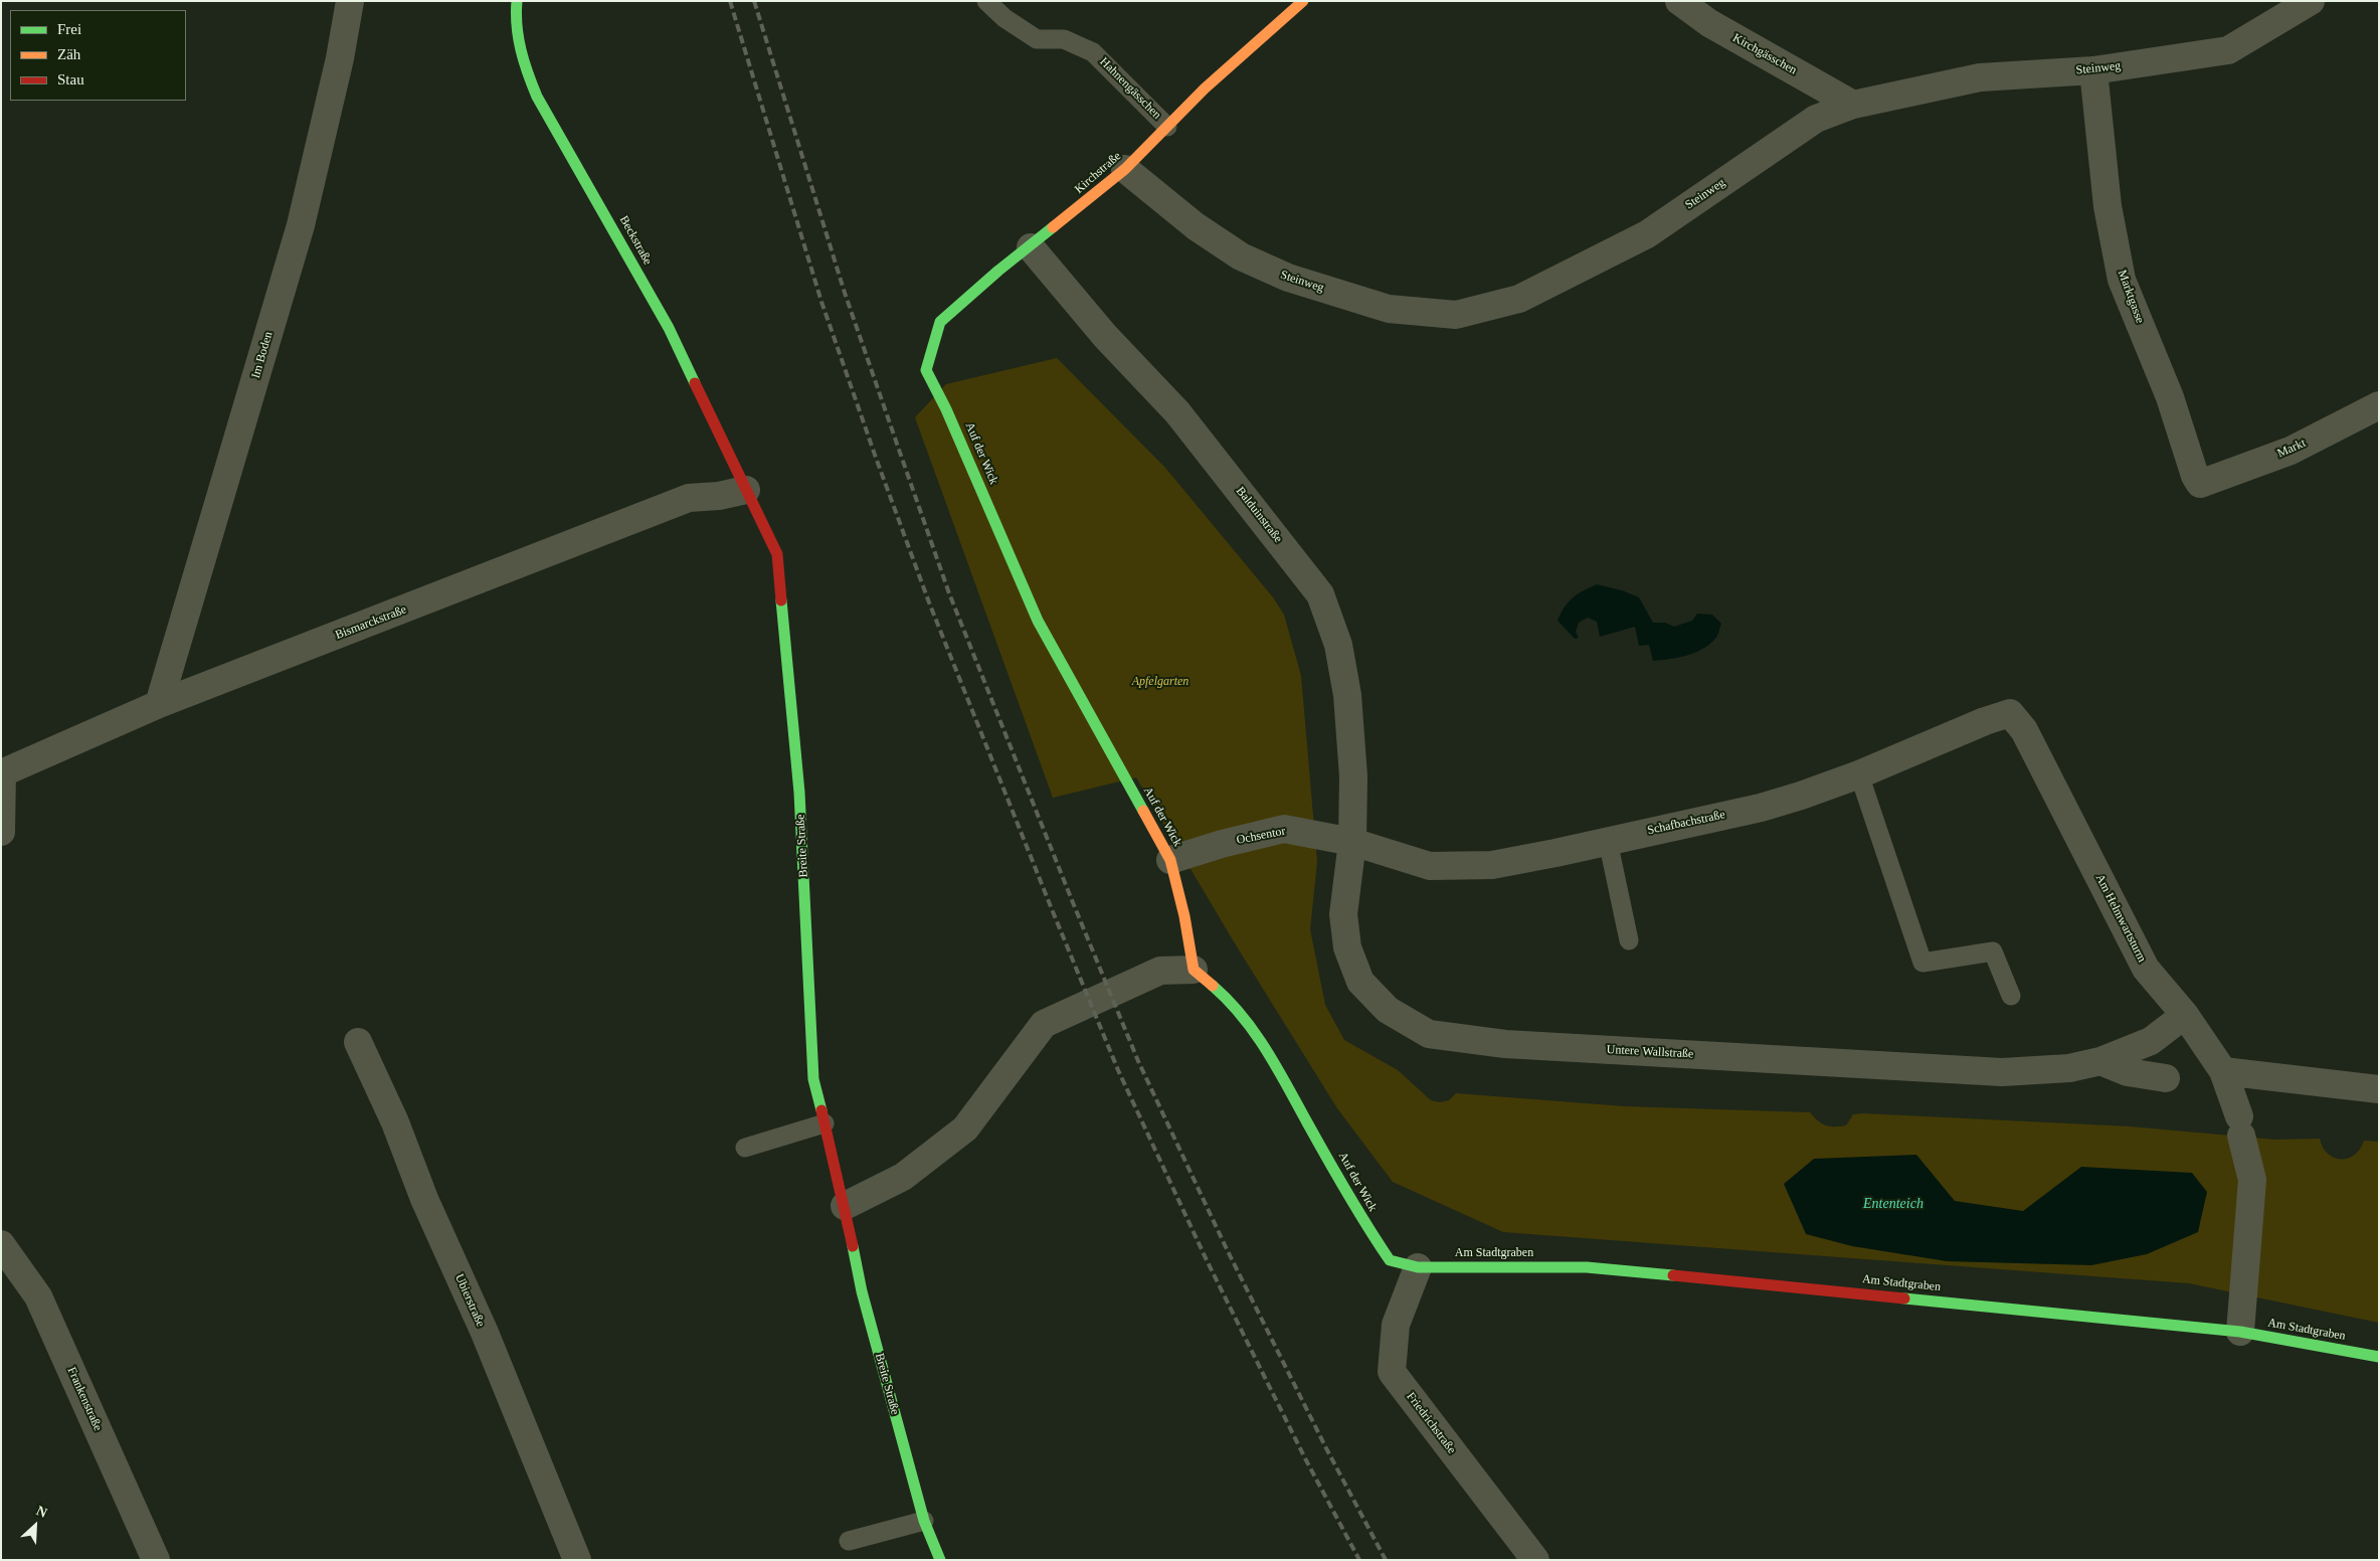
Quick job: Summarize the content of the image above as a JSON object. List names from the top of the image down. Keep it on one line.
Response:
{"streets":{"street":["Kirchgässchen","Steinweg","Kirchstraße","Beckstraße","Marktgasse","Im Boden","Markt","Auf der Wick","Balduinstraße","Bismarckstraße","Schafbachstraße","Ochsentor","Breite Straße","Am Helmwartsturm","Untere Wallstraße","Am Stadtgraben","Ubierstraße","Frankenstraße","Friedrichstraße"],"lane":["Hahnengässchen"]},"crossings":[["Kirchgässchen","Steinweg"],["Steinweg","Kirchstraße"],["Steinweg","Marktgasse"],["Hahnengässchen","Kirchstraße"],["Kirchstraße","Auf der Wick"],["Kirchstraße","Balduinstraße"],["Beckstraße","Bismarckstraße"],["Beckstraße","Breite Straße"],["Marktgasse","Markt"],["Im Boden","Bismarckstraße"],["Auf der Wick","Ochsentor"],["Auf der Wick","Am Stadtgraben"],["Auf der Wick","Friedrichstraße"],["Balduinstraße","Schafbachstraße"],["Balduinstraße","Ochsentor"],["Balduinstraße","Untere Wallstraße"],["Bismarckstraße","Breite Straße"],["Schafbachstraße","Ochsentor"],["Schafbachstraße","Am Helmwartsturm"],["Schafbachstraße","Untere Wallstraße"],["Ochsentor","Untere Wallstraße"],["Am Helmwartsturm","Untere Wallstraße"],["Am Helmwartsturm","Am Stadtgraben"],["Am Stadtgraben","Friedrichstraße"]],"water":["Ententeich"],"parks":["Apfelgarten"],"legend":["Frei","Zäh","Stau"],"north":"top right"}
